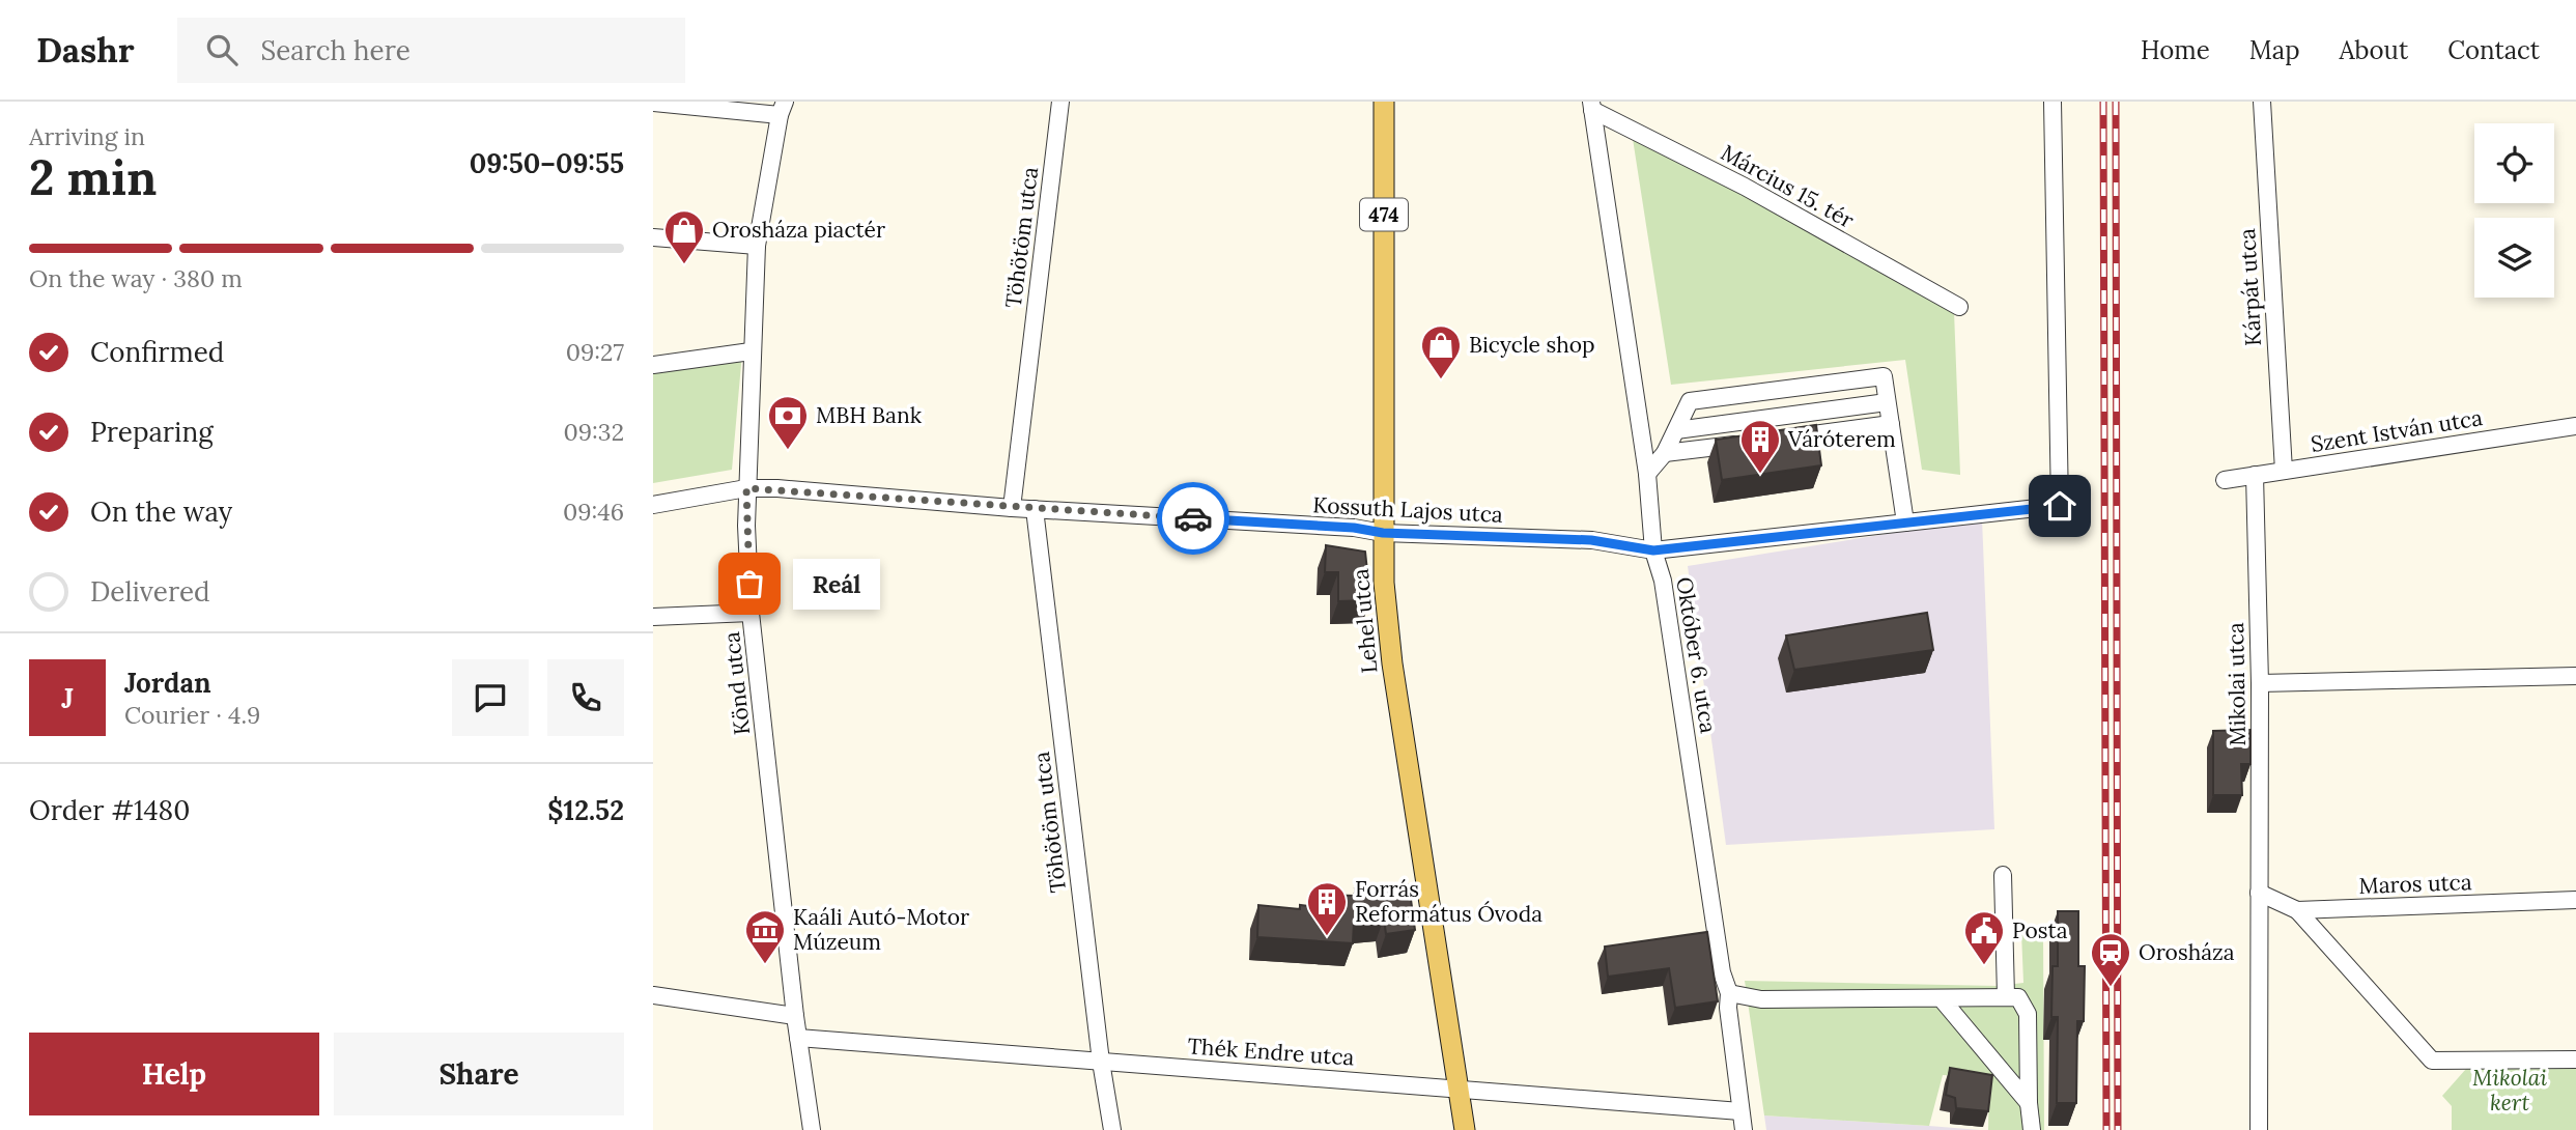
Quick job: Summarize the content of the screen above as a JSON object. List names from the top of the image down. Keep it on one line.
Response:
{"streets":{"main road":["474","Lehel utca"],"street":["Március 15. tér","Töhötöm utca","Kárpát utca","Szent István utca","Kossuth Lajos utca","Október 6. utca","Könd utca","Mikolai utca","Maros utca","Thék Endre utca"]},"crossings":[["Március 15. tér","Október 6. utca"],["Töhötöm utca","Kossuth Lajos utca"],["Töhötöm utca","Thék Endre utca"],["Kárpát utca","Szent István utca"],["Szent István utca","Mikolai utca"],["Kossuth Lajos utca","Lehel utca"],["Kossuth Lajos utca","Október 6. utca"],["Kossuth Lajos utca","Könd utca"],["Lehel utca","Thék Endre utca"],["Október 6. utca","Thék Endre utca"],["Könd utca","Thék Endre utca"],["Mikolai utca","Maros utca"]],"parks":["Mikolai kert"],"places":{"shop":["Orosháza piactér","Bicycle shop"],"bank":["MBH Bank"],"building":["Váróterem","Forrás Református Óvoda"],"other":["Reál"],"museum":["Kaáli Autó-Motor Múzeum"],"public building":["Posta"],"station":["Orosháza"]},"page":{"header":"Dashr","search":"Search here","nav":["Home","Map","About","Contact"],"heading":["2 min","Arriving in","09:50–09:55"],"panel":["Jordan","Courier · 4.9","Order #1480","$12.52"],"bar":"On the way · 380 m","list":[["Confirmed","09:27"],["Preparing","09:32"],["On the way","09:46"],"Delivered"],"bubble":"Reál","round":"J","buttons":["Help","Share"]}}
